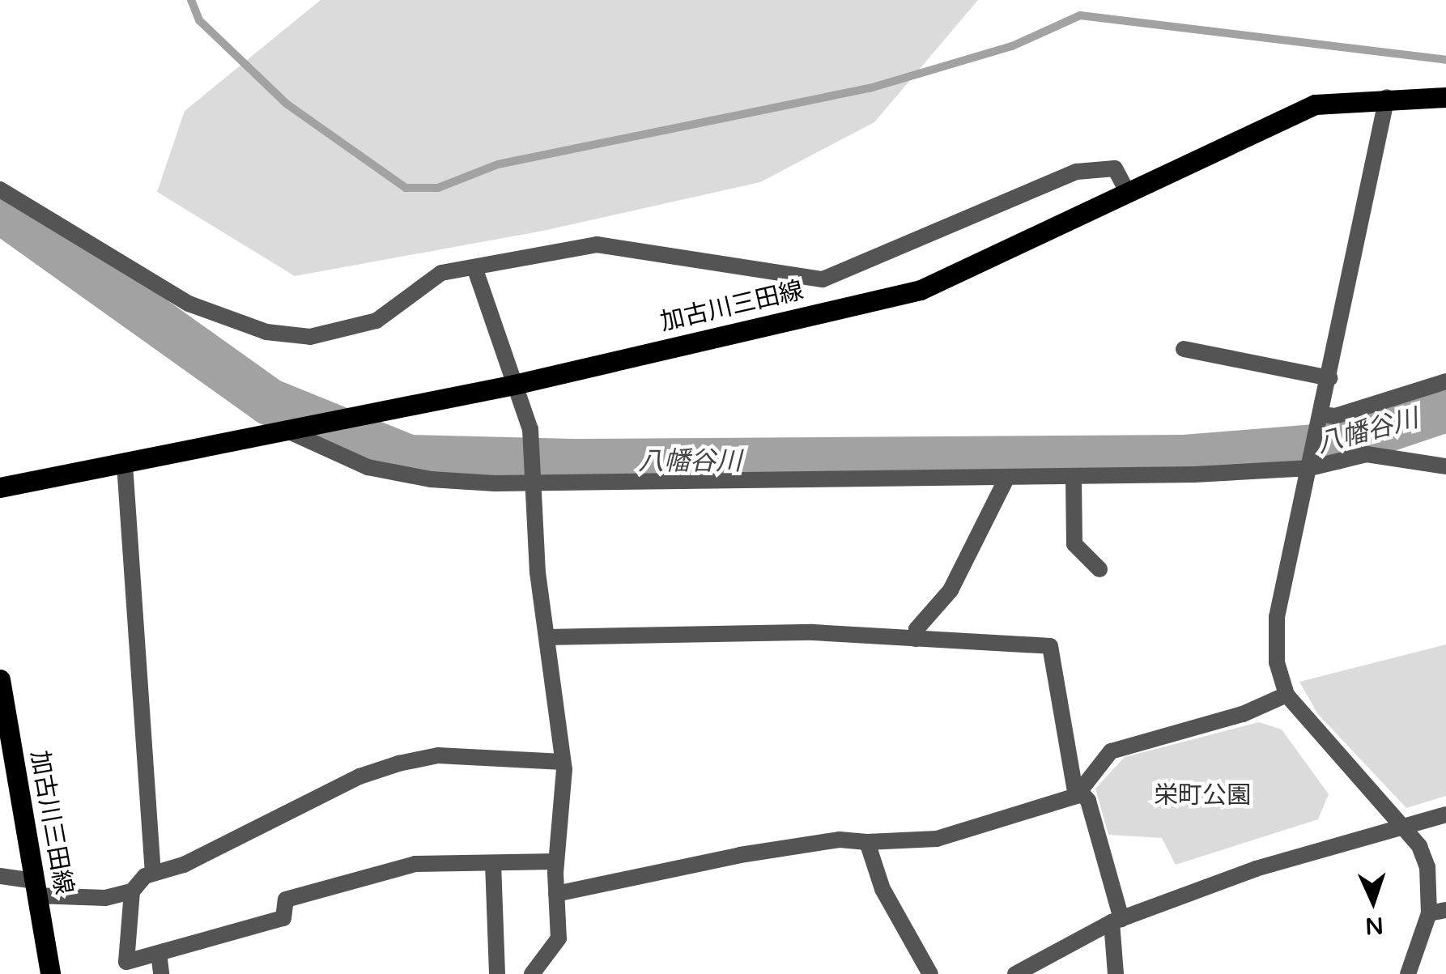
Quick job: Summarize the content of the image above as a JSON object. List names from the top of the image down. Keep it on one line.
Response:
{"streets":{"main road":["加古川三田線"]},"water":["八幡谷川"],"parks":["栄町公園"],"north":"bottom"}
